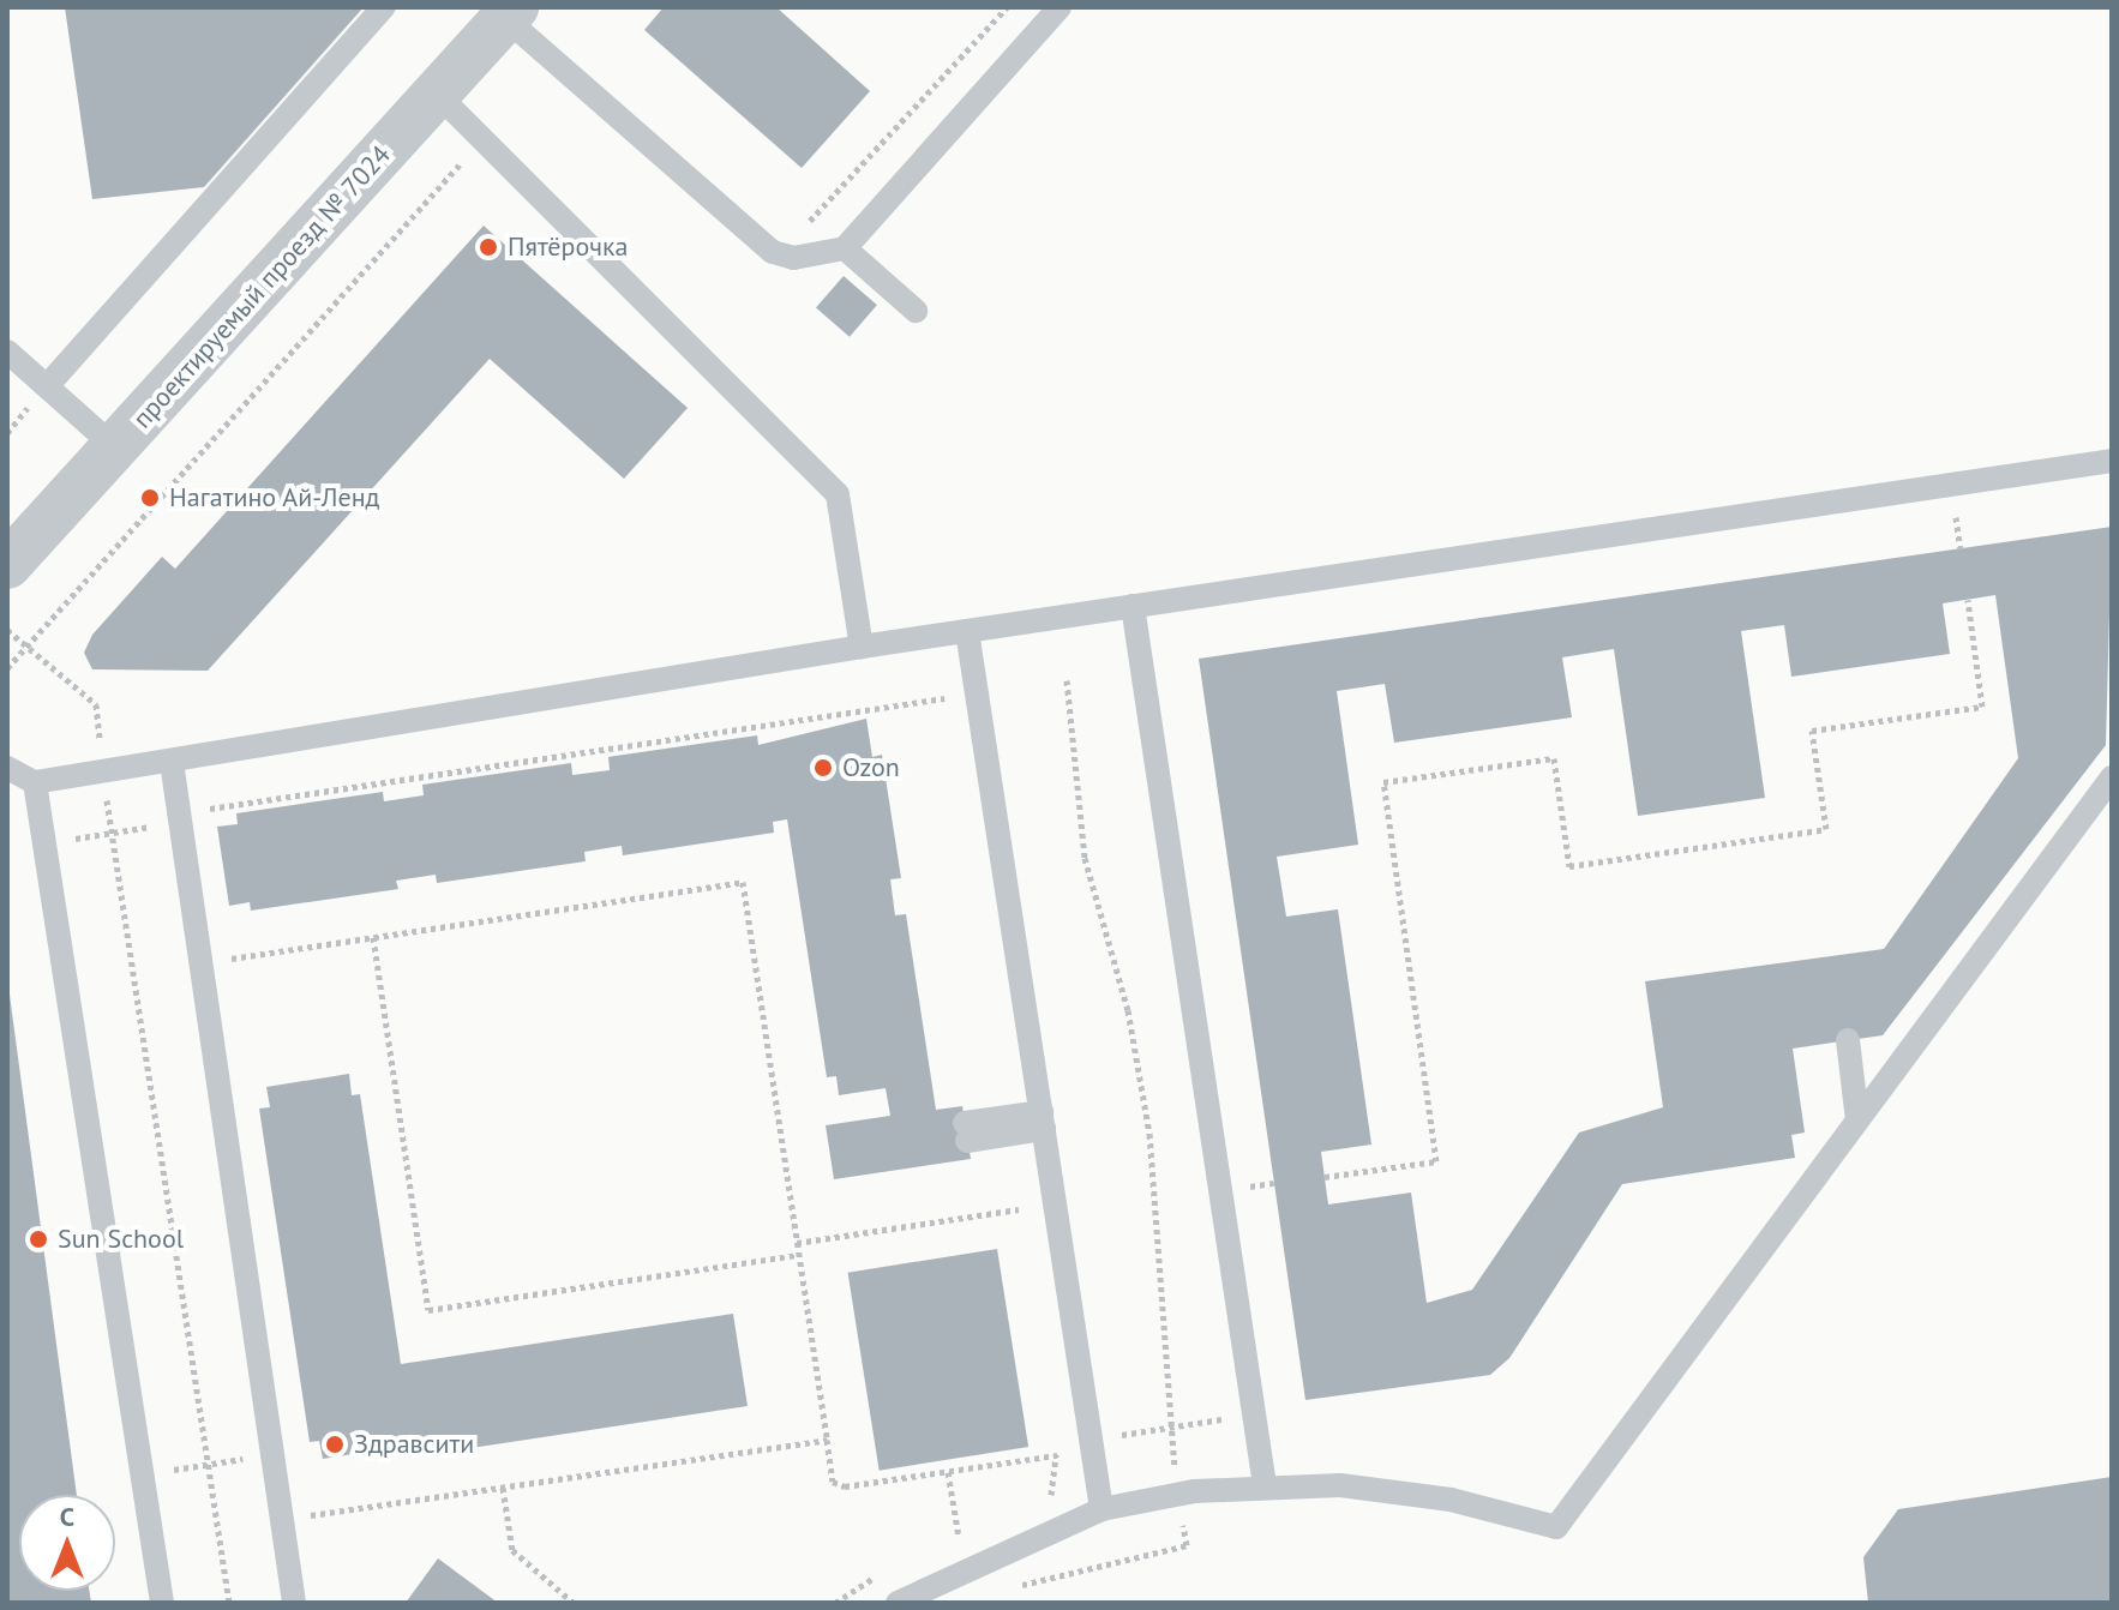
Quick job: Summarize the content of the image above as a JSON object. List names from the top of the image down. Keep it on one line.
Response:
{"streets":{"street":["проектируемый проезд № 7024"]},"places":["Пятёрочка","Нагатино Ай-Ленд","Ozon","Sun School","Здравсити"],"north":"top"}
